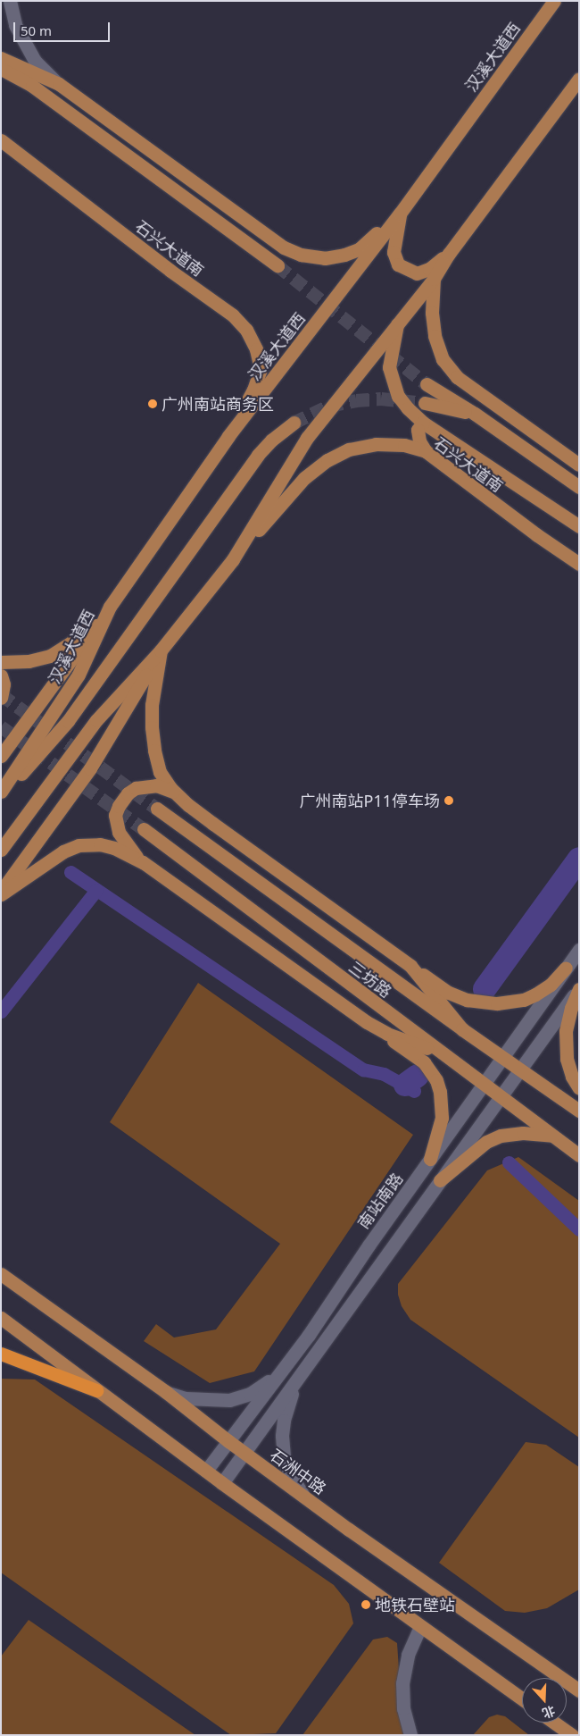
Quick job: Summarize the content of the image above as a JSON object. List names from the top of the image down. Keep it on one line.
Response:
{"streets":{"main road":["汉溪大道西","石兴大道南","三坊路","石洲中路"],"street":["南站南路"]},"crossings":[["汉溪大道西","石兴大道南"],["三坊路","南站南路"],["南站南路","石洲中路"]],"places":["广州南站商务区","广州南站P11停车场","地铁石壁站"],"scale_bar":"50 m","north":"bottom"}
